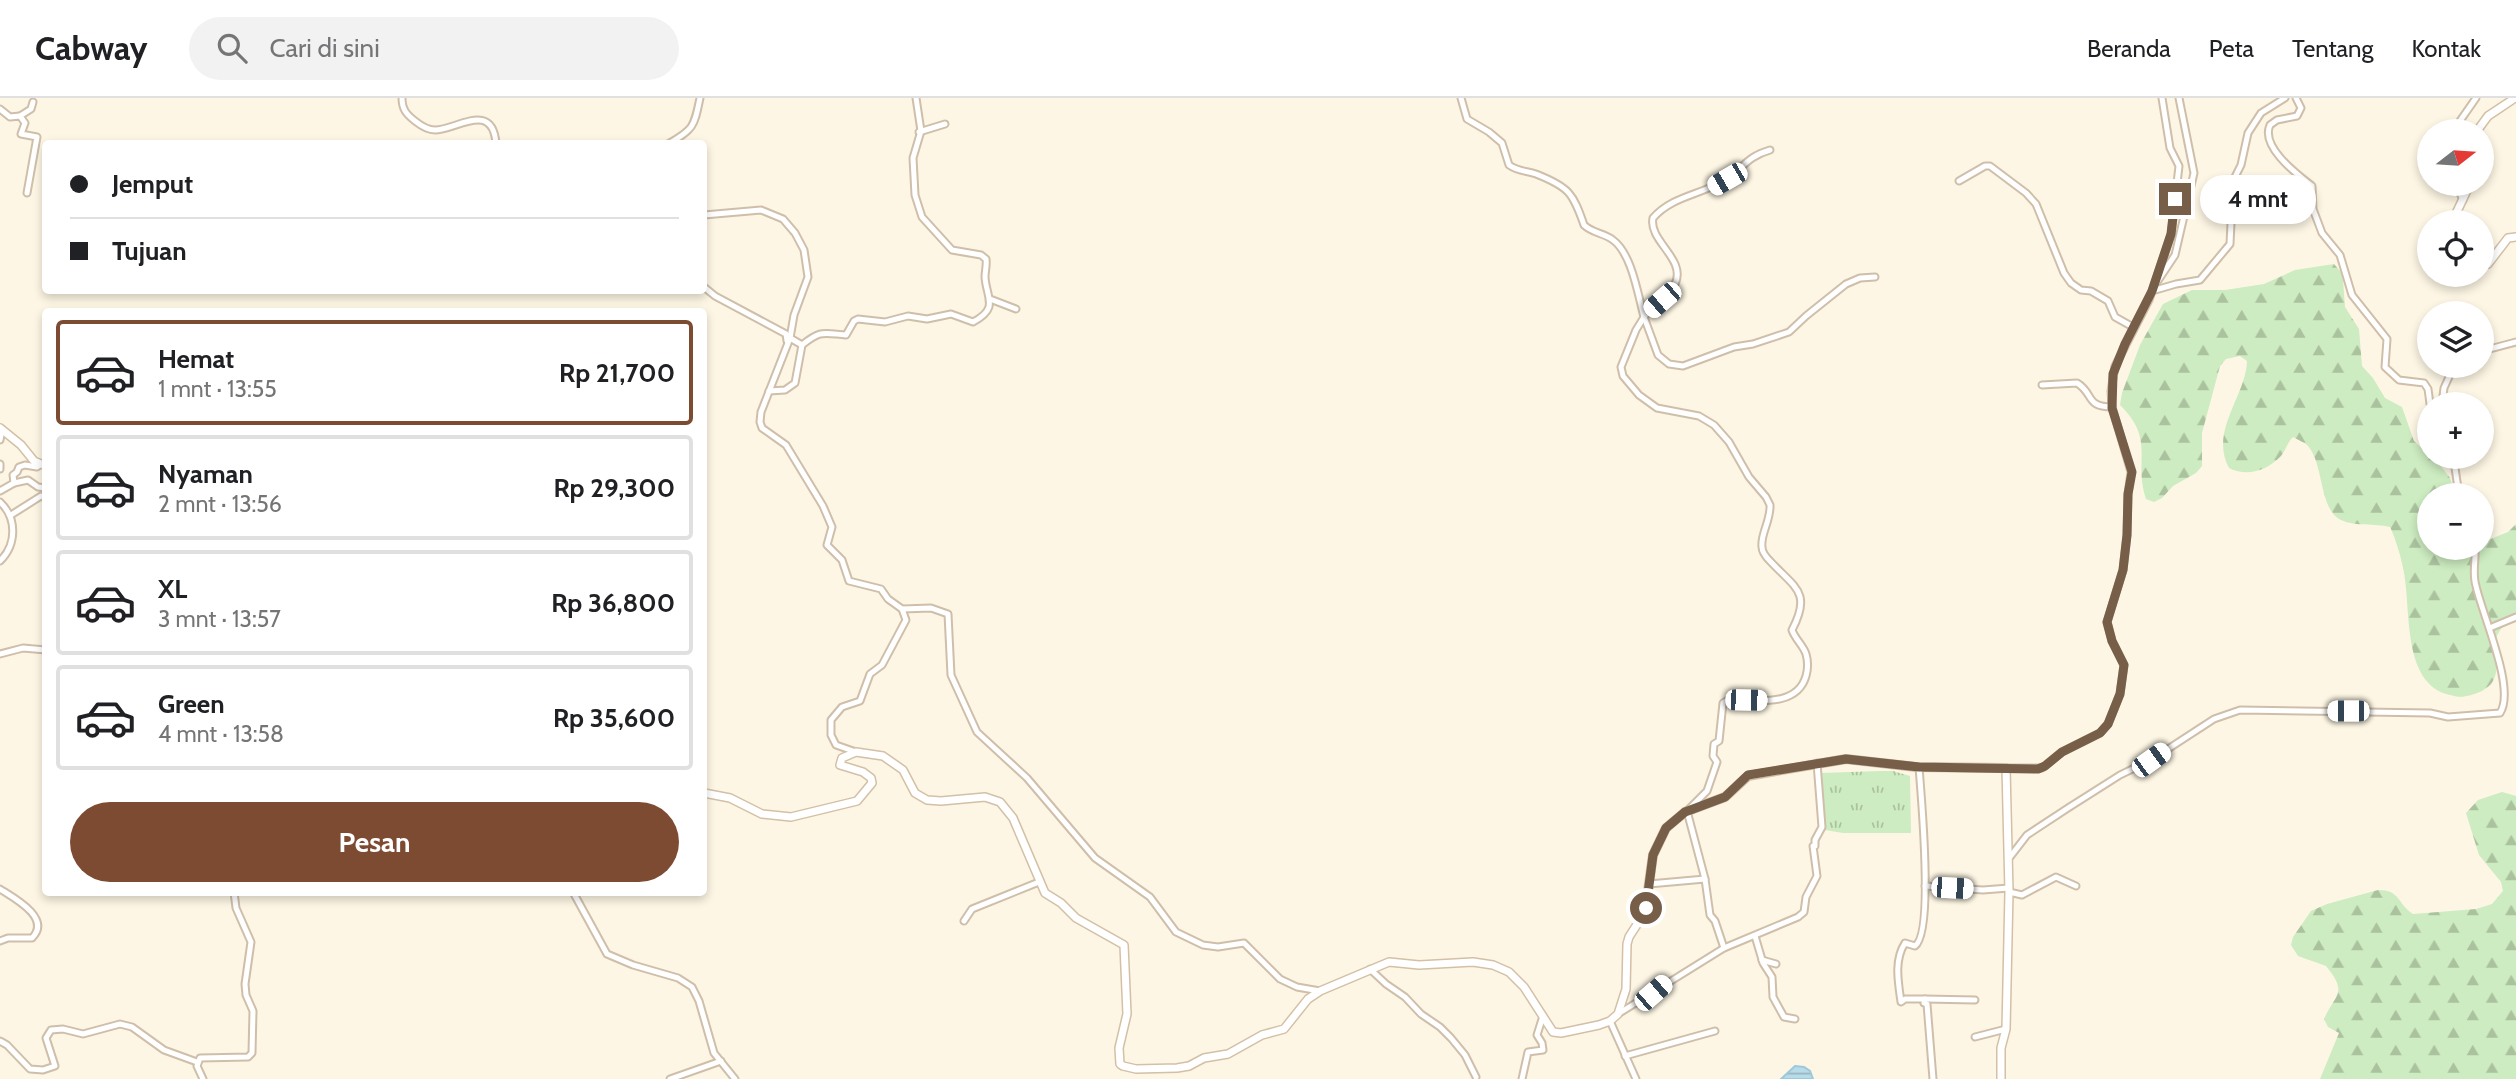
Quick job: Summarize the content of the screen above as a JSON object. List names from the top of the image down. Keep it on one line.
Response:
{"north":"right","page":{"header":"Cabway","search":"Cari di sini","nav":["Beranda","Peta","Tentang","Kontak"],"map_buttons":["+","−"],"banner":["Jemput","Tujuan"],"bubble":"4 mnt","list":[{"name":"Hemat","note":"1 mnt · 13:55","value":"Rp 21,700"},{"name":"Nyaman","note":"2 mnt · 13:56","value":"Rp 29,300"},{"name":"XL","note":"3 mnt · 13:57","value":"Rp 36,800"},{"name":"Green","note":"4 mnt · 13:58","value":"Rp 35,600"}],"buttons":"Pesan"}}
